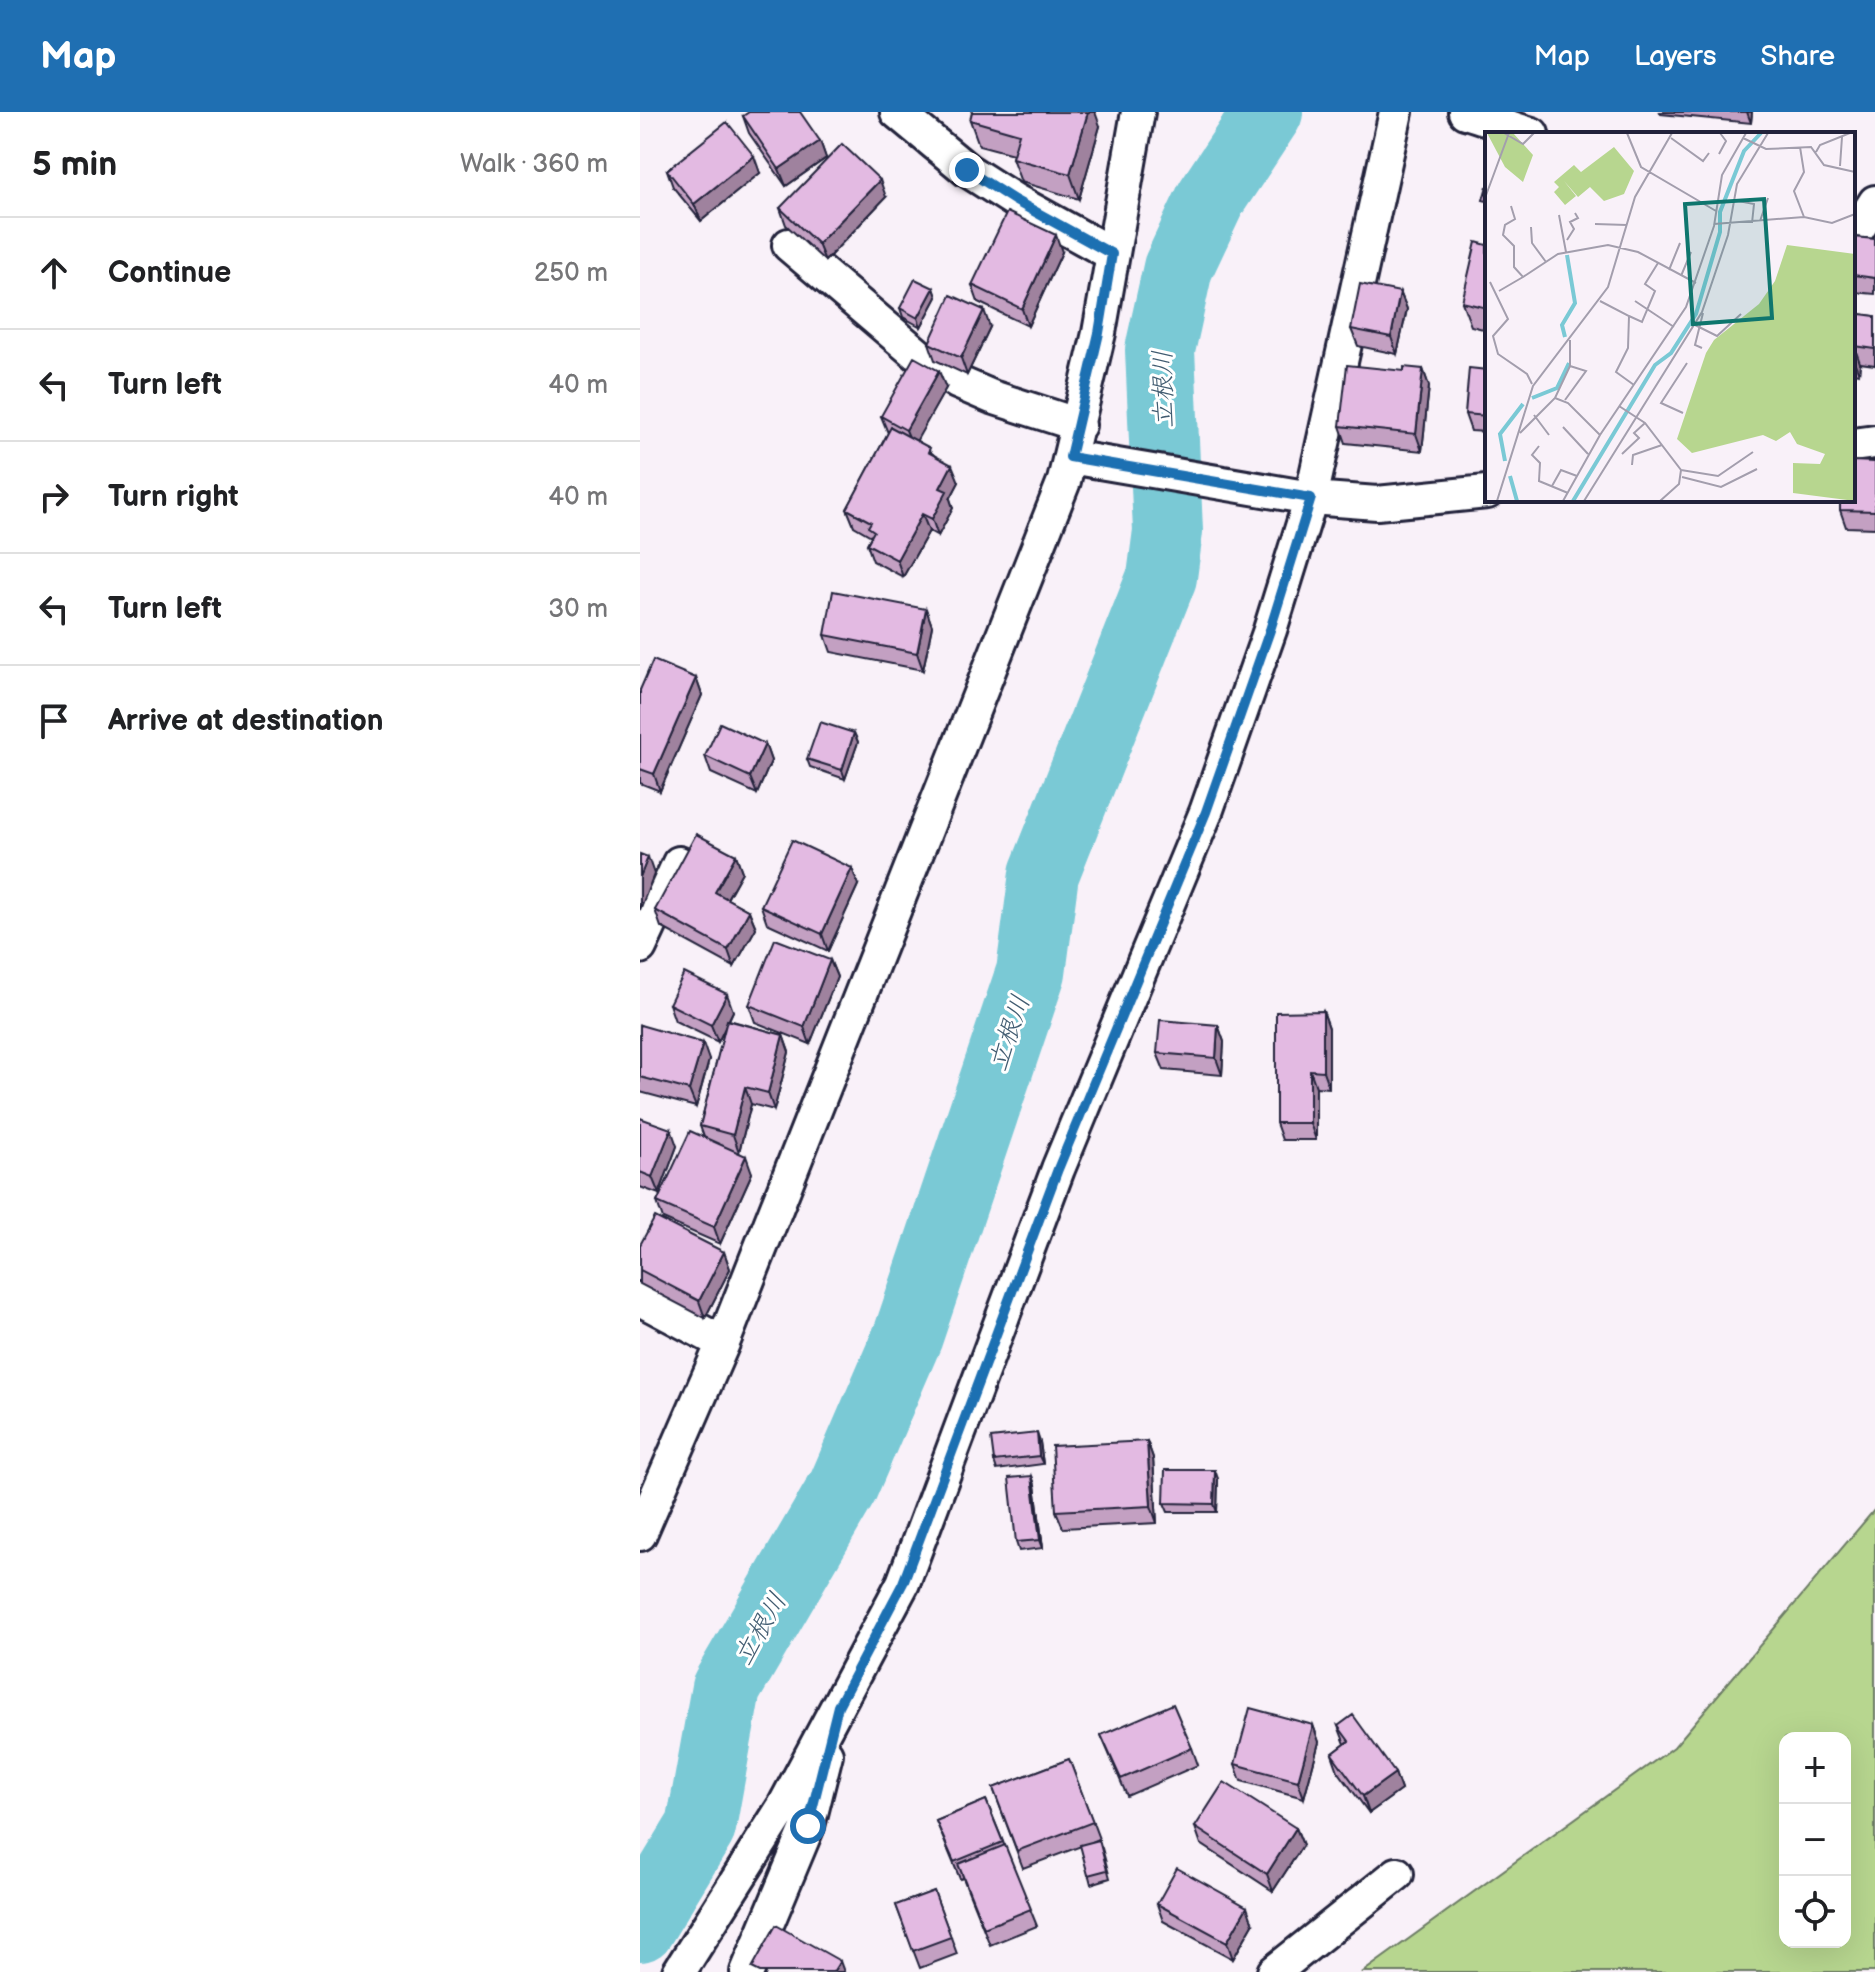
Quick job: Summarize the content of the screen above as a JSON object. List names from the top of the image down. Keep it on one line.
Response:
{"water":["立根川"],"page":{"header":"Map","nav":["Map","Layers","Share"],"heading":["5 min","Walk · 360 m"],"list":[["Continue","250 m"],["Turn left","40 m"],["Turn right","40 m"],["Turn left","30 m"],"Arrive at destination"],"map_buttons":["+","−"]}}
